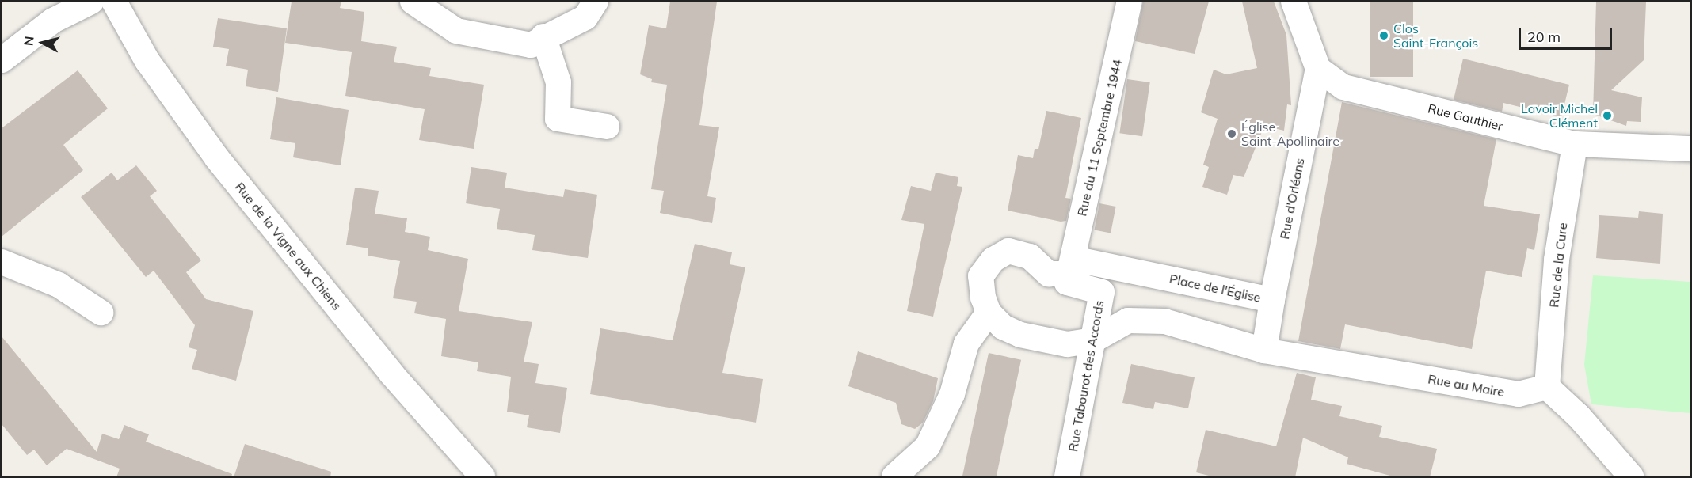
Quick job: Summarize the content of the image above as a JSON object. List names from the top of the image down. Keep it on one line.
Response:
{"streets":{"street":["Rue Gauthier","Rue du 11 Septembre 1944","Rue d'Orléans","Rue de la Vigne aux Chiens","Rue de la Cure","Place de l'Église","Rue Tabourot des Accords","Rue au Maire"]},"crossings":[["Rue Gauthier","Rue d'Orléans"],["Rue Gauthier","Rue de la Cure"],["Rue du 11 Septembre 1944","Place de l'Église"],["Rue du 11 Septembre 1944","Rue Tabourot des Accords"],["Rue d'Orléans","Place de l'Église"],["Rue de la Cure","Rue au Maire"],["Place de l'Église","Rue Tabourot des Accords"],["Place de l'Église","Rue au Maire"]],"places":["Clos Saint-François","Lavoir Michel Clément","Église Saint-Apollinaire"],"scale_bar":"20 m","north":"left"}
